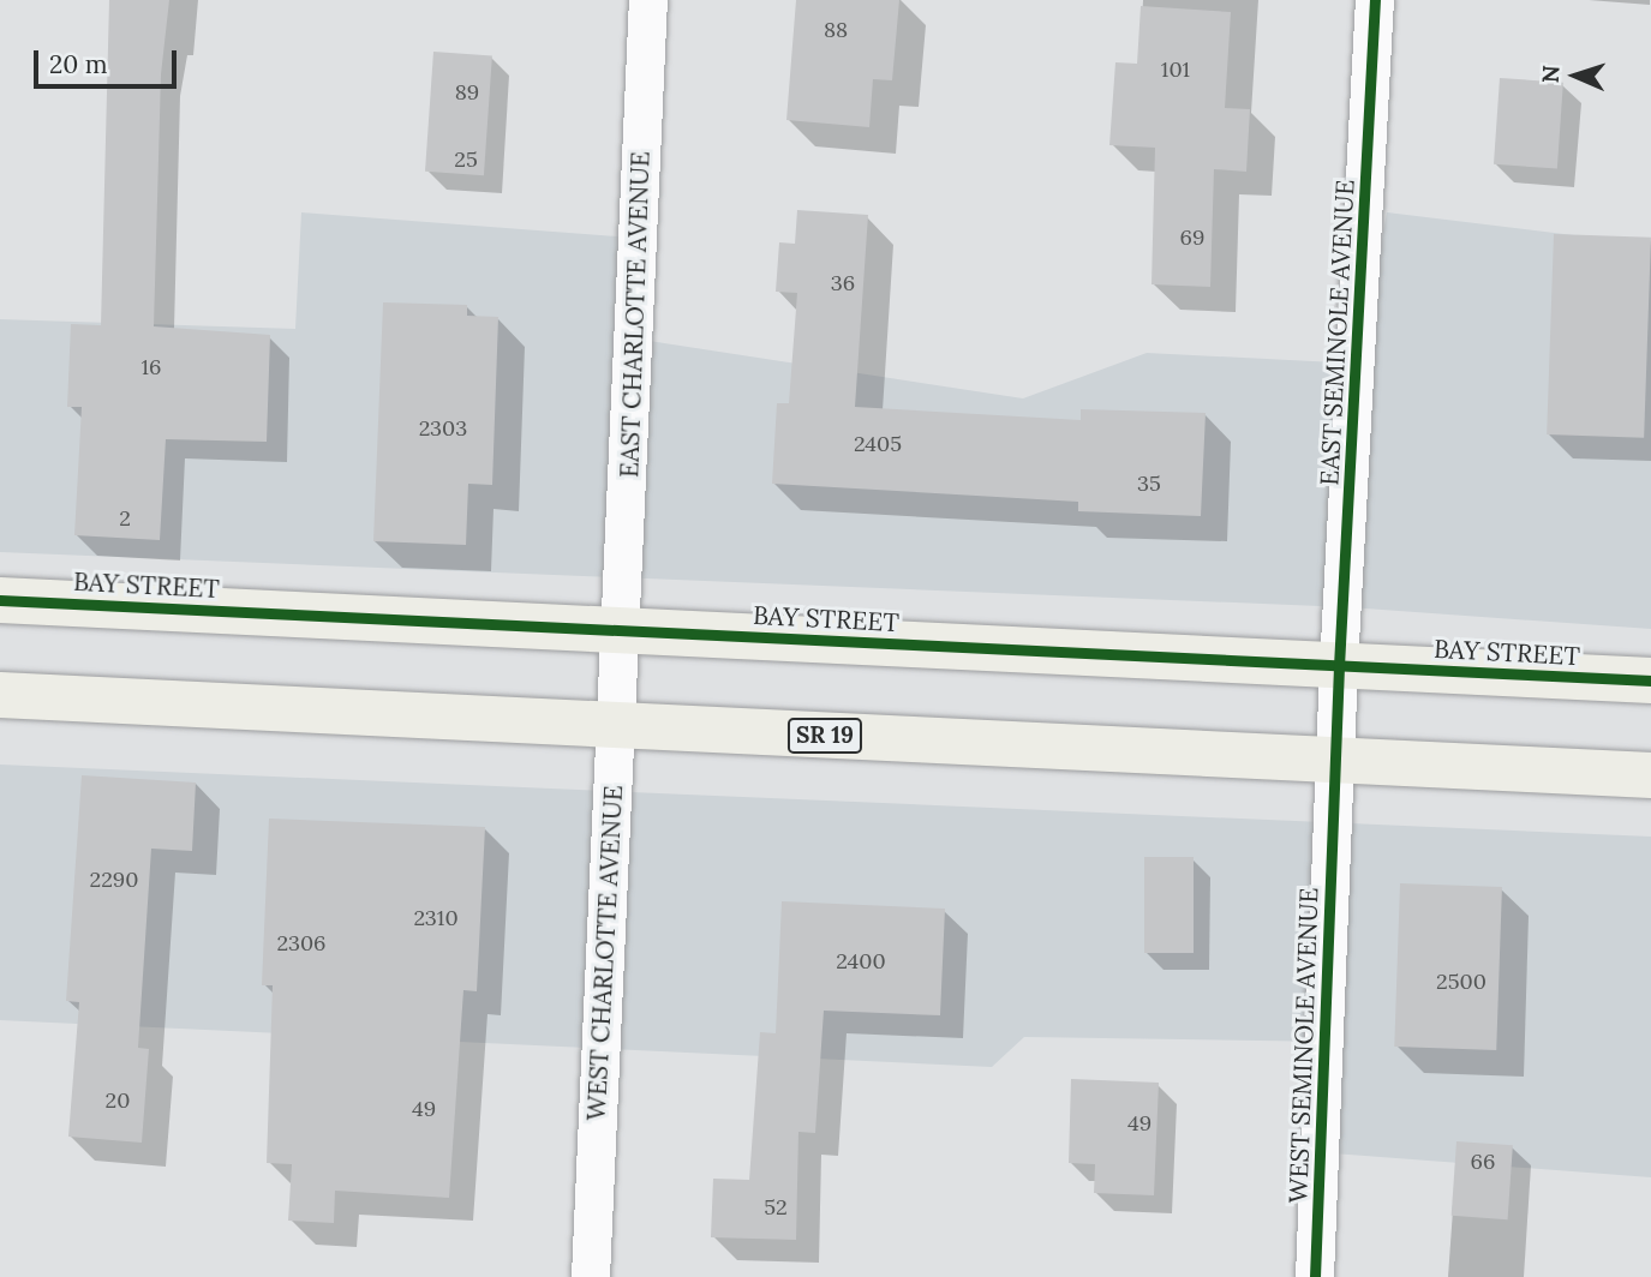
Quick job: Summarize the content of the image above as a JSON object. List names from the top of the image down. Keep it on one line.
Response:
{"streets":{"main road":["BAY STREET","SR 19"],"street":["EAST CHARLOTTE AVENUE","EAST SEMINOLE AVENUE","WEST CHARLOTTE AVENUE","WEST SEMINOLE AVENUE"]},"crossings":[["EAST CHARLOTTE AVENUE","BAY STREET"],["EAST CHARLOTTE AVENUE","WEST CHARLOTTE AVENUE"],["EAST SEMINOLE AVENUE","BAY STREET"],["EAST SEMINOLE AVENUE","SR 19"],["EAST SEMINOLE AVENUE","WEST SEMINOLE AVENUE"],["BAY STREET","WEST CHARLOTTE AVENUE"],["SR 19","WEST CHARLOTTE AVENUE"],["SR 19","WEST SEMINOLE AVENUE"]],"house_numbers":["88","101","89","25","69","36","16","2303","2405","35","2","2290","2310","2306","2400","2500","20","49","49","66","52"],"scale_bar":"20 m","north":"left"}
